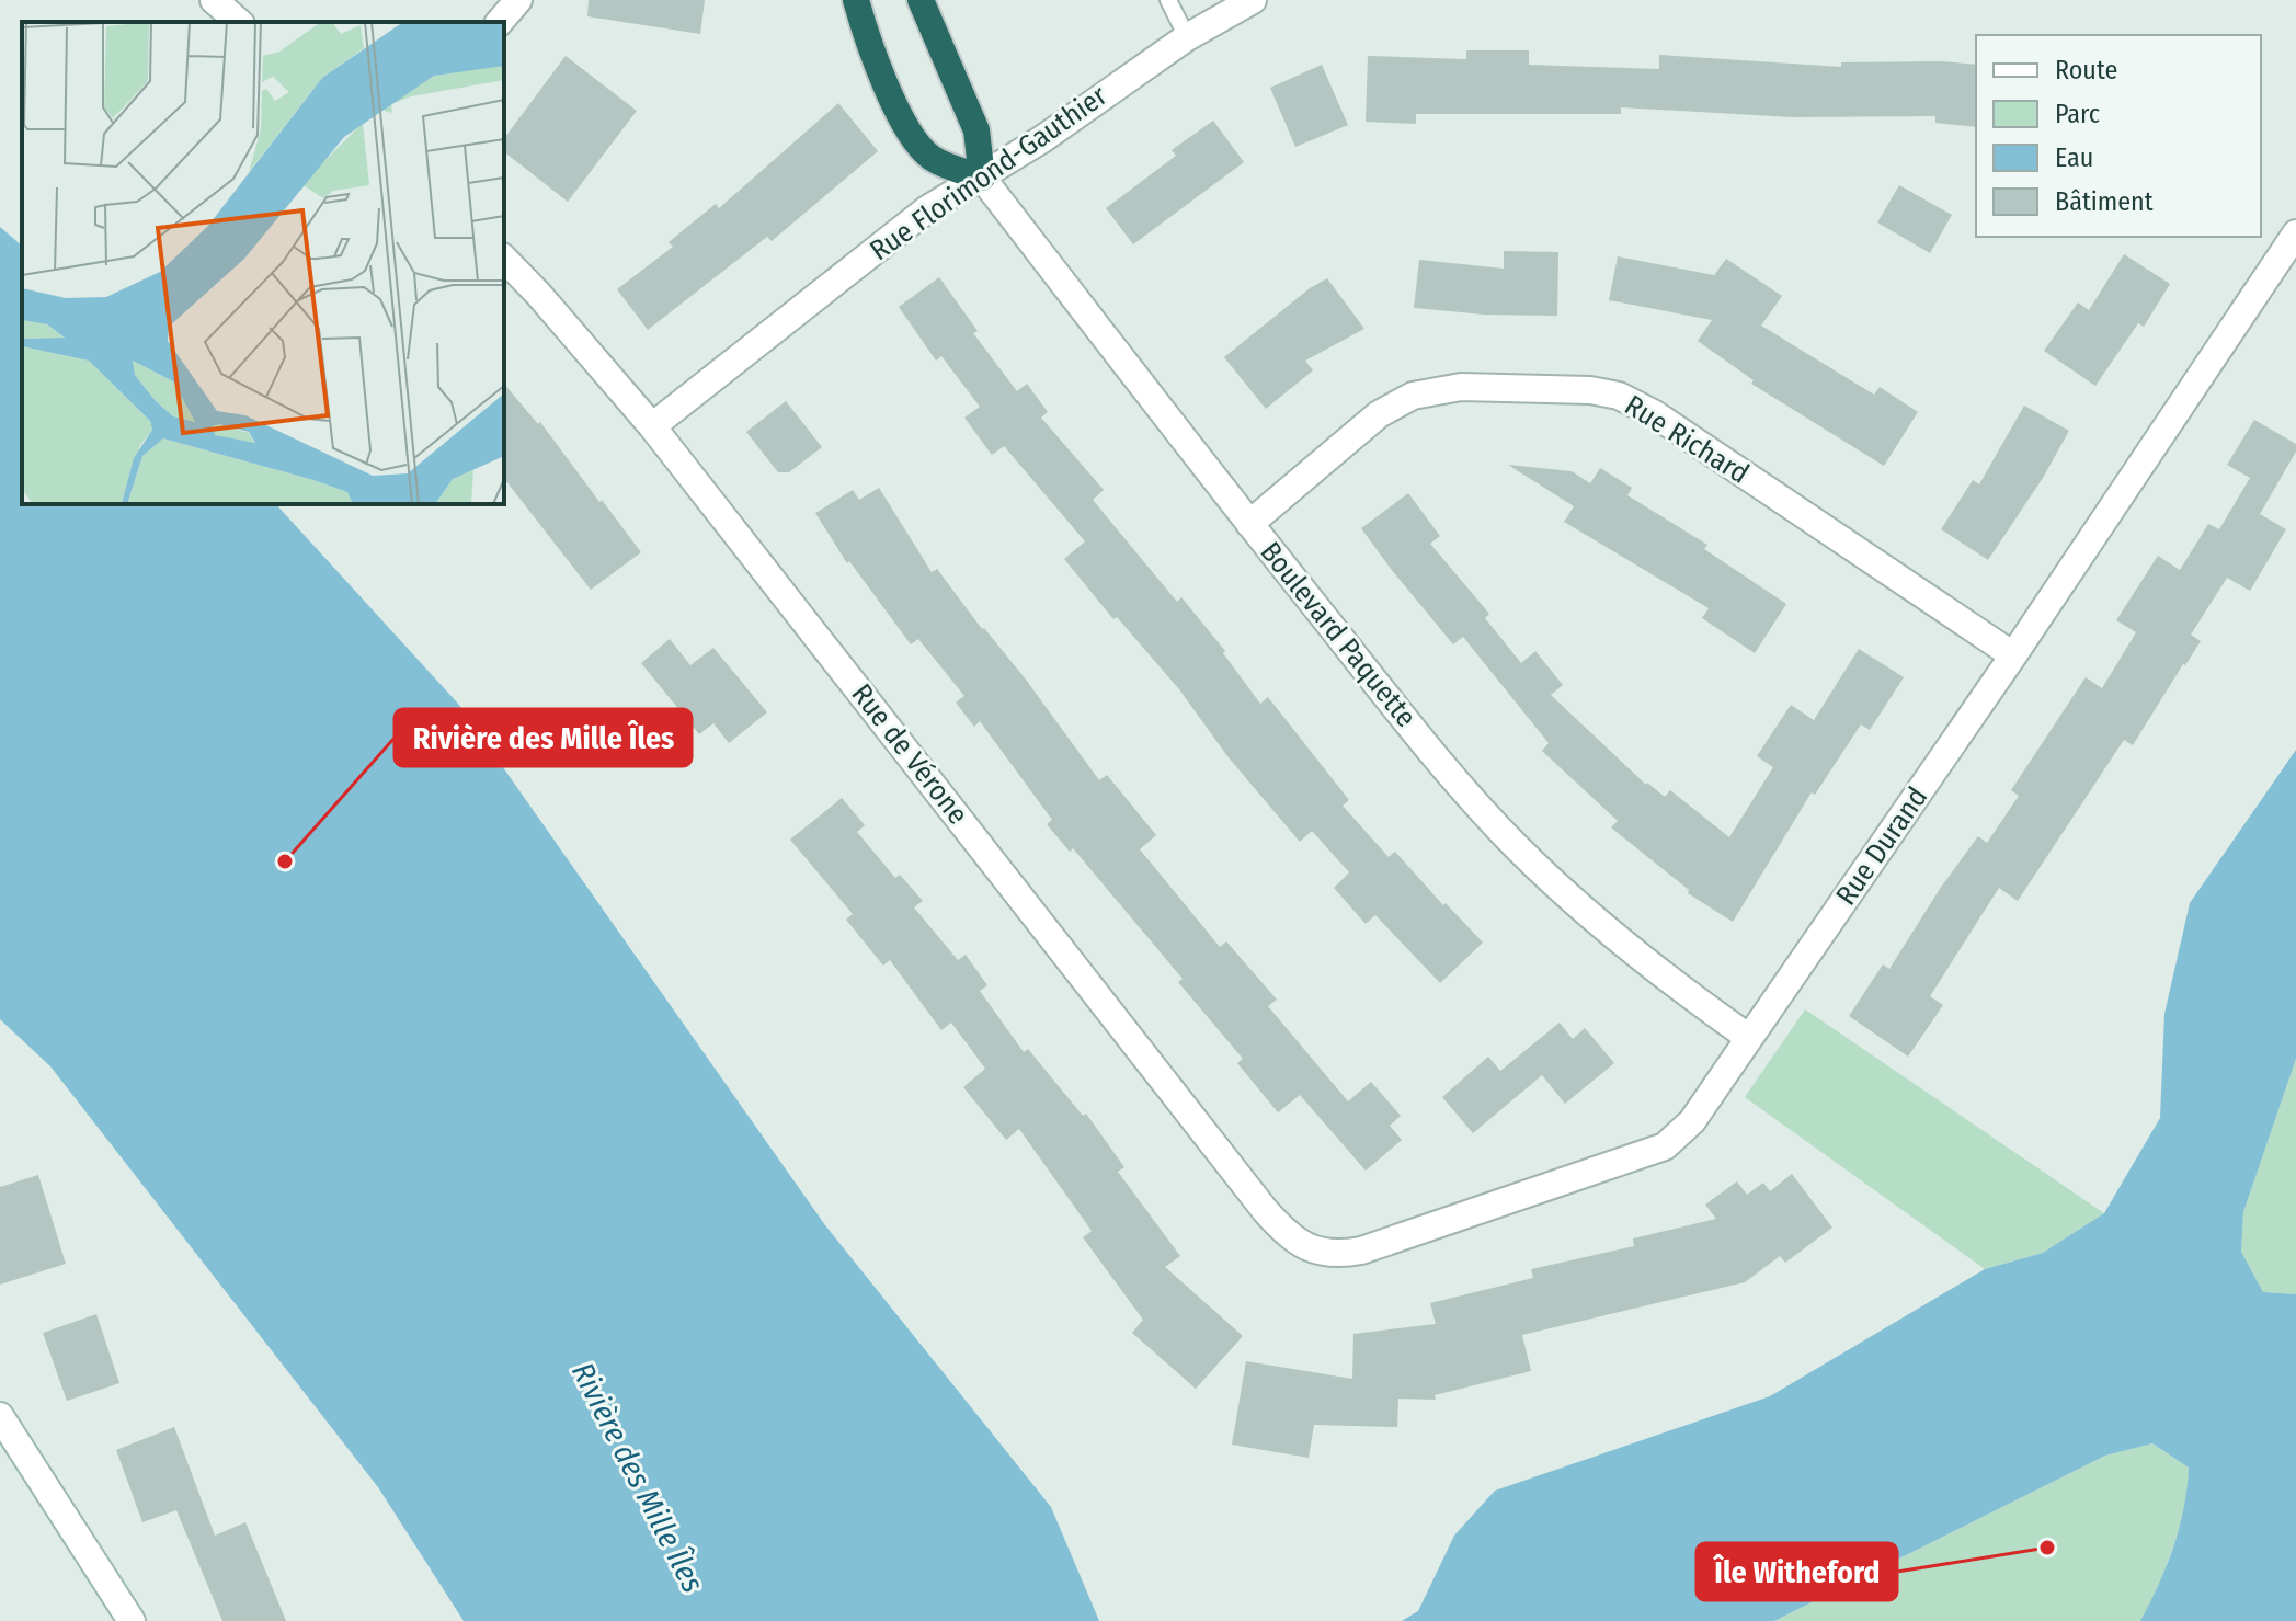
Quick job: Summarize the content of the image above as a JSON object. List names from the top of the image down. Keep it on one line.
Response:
{"streets":{"street":["Rue Florimond-Gauthier","Rue Richard","Boulevard Paquette","Rue de Vérone","Rue Durand"]},"crossings":[["Rue Florimond-Gauthier","Boulevard Paquette"],["Rue Florimond-Gauthier","Rue de Vérone"],["Rue Richard","Boulevard Paquette"],["Rue Richard","Rue Durand"],["Boulevard Paquette","Rue Durand"],["Rue de Vérone","Rue Durand"]],"water":["Rivière des Mille Îles"],"places":["Rivière des Mille Îles","Île Witheford"],"legend":["Route","Parc","Eau","Bâtiment"]}
